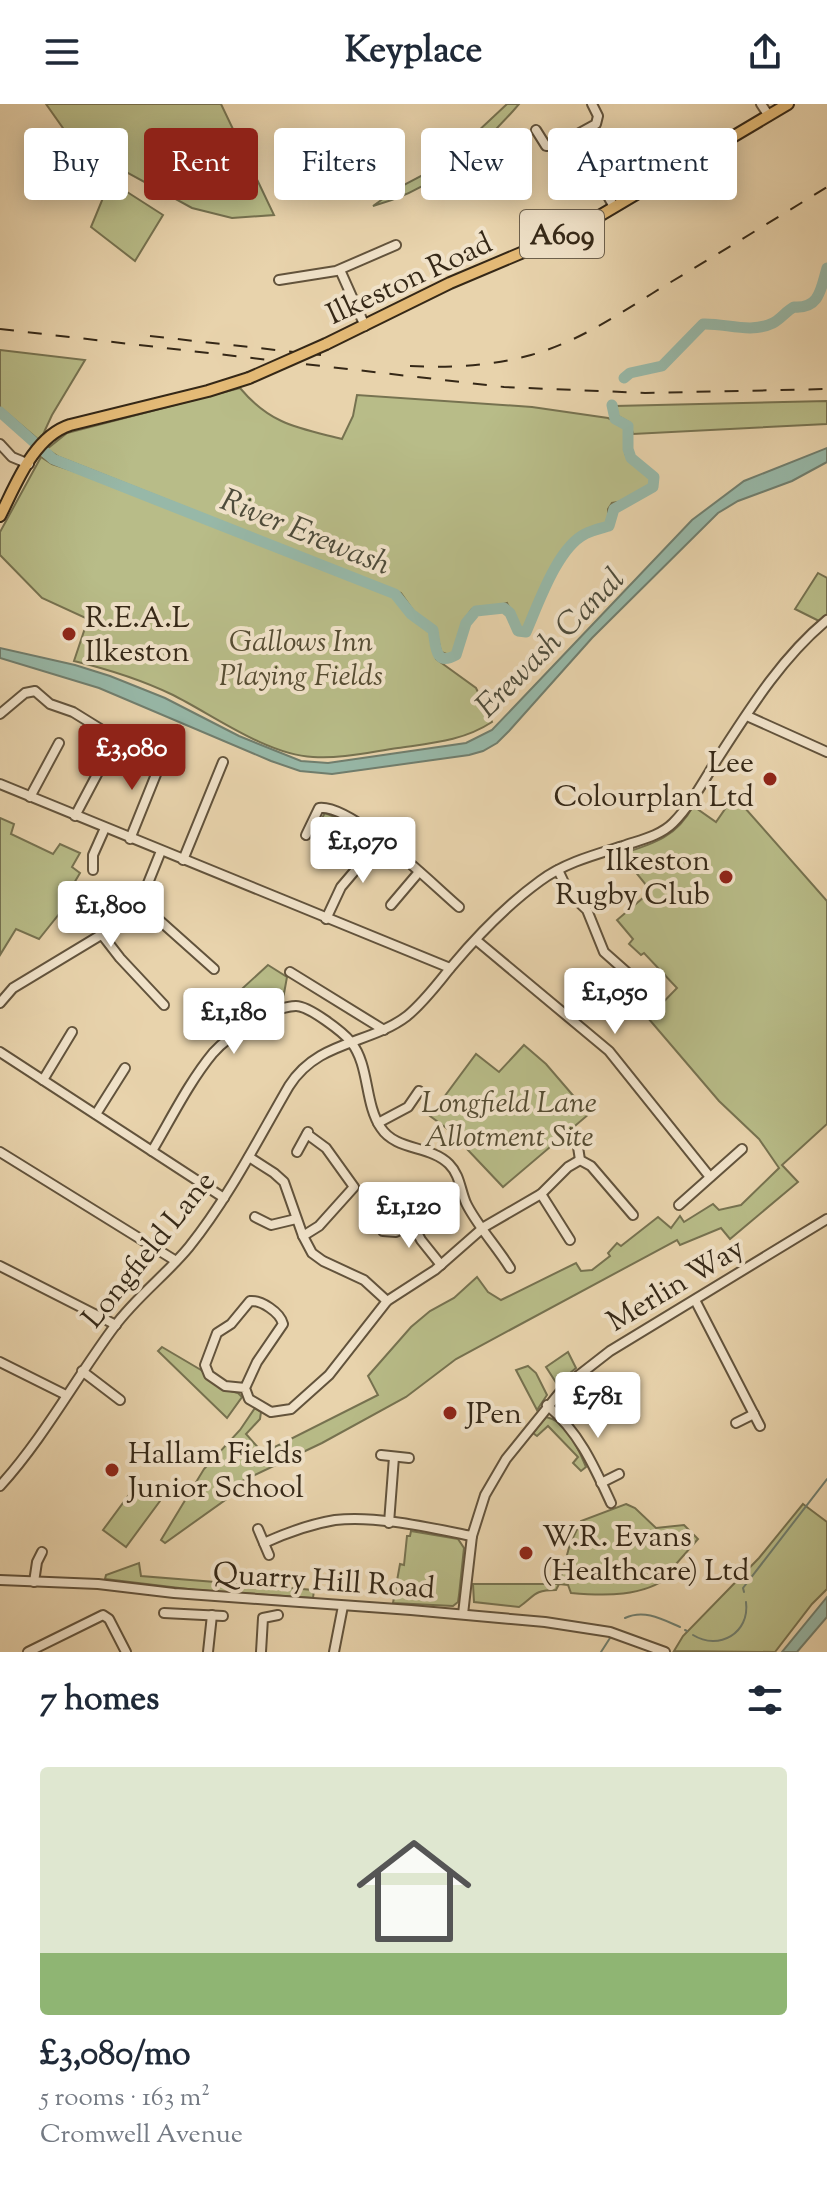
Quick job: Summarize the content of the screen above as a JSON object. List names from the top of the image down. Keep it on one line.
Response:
{"streets":{"main road":["A609","Ilkeston Road"],"street":["Longfield Lane","Merlin Way","Quarry Hill Road"]},"crossings":[["A609","Ilkeston Road"],["Merlin Way","Quarry Hill Road"]],"water":["River Erewash","Erewash Canal"],"parks":["Gallows Inn Playing Fields","Longfield Lane Allotment Site"],"places":["R.E.A.L Ilkeston","Lee Colourplan Ltd","Ilkeston Rugby Club","JPen","Hallam Fields Junior School","W.R. Evans (Healthcare) Ltd"],"page":{"header":"Keyplace","chip":["Buy","Rent","Filters","New","Apartment"],"price":["£3,080","£1,070","£1,800","£1,050","£1,180","£1,120","£781"],"heading":"7 homes","list":[{"name":"£3,080/mo","note":"5 rooms · 163 m² · Cromwell Avenue"}]}}
